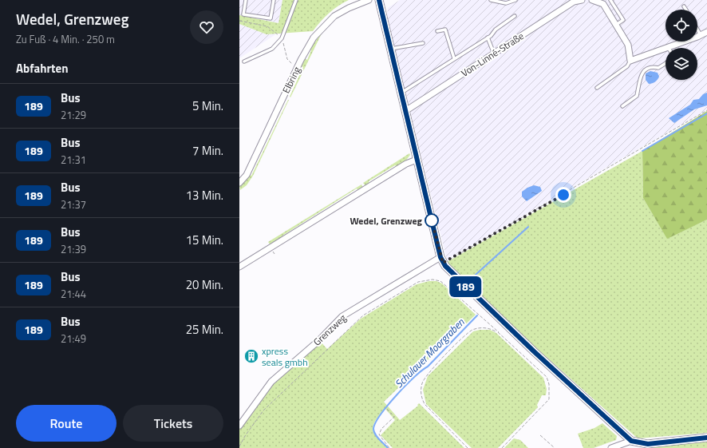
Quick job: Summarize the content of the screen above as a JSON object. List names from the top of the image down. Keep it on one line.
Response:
{"streets":{"street":["Von-Linné-Straße","Elbring","Grenzweg"]},"water":["Schulauer Moorgraben"],"places":{"other":["Wedel, Grenzweg"],"building":["xpress seals gmbh"]},"lines":["bus line 189"],"page":{"heading":[["Wedel, Grenzweg","Zu Fuß · 4 Min. · 250 m"],"Abfahrten"],"on_map":"189","list":[{"mark":"189","name":"Bus","note":"21:29","value":"5 Min."},{"mark":"189","name":"Bus","note":"21:31","value":"7 Min."},{"mark":"189","name":"Bus","note":"21:37","value":"13 Min."},{"mark":"189","name":"Bus","note":"21:39","value":"15 Min."},{"mark":"189","name":"Bus","note":"21:44","value":"20 Min."},{"mark":"189","name":"Bus","note":"21:49","value":"25 Min."}],"buttons":["Route","Tickets"]}}
